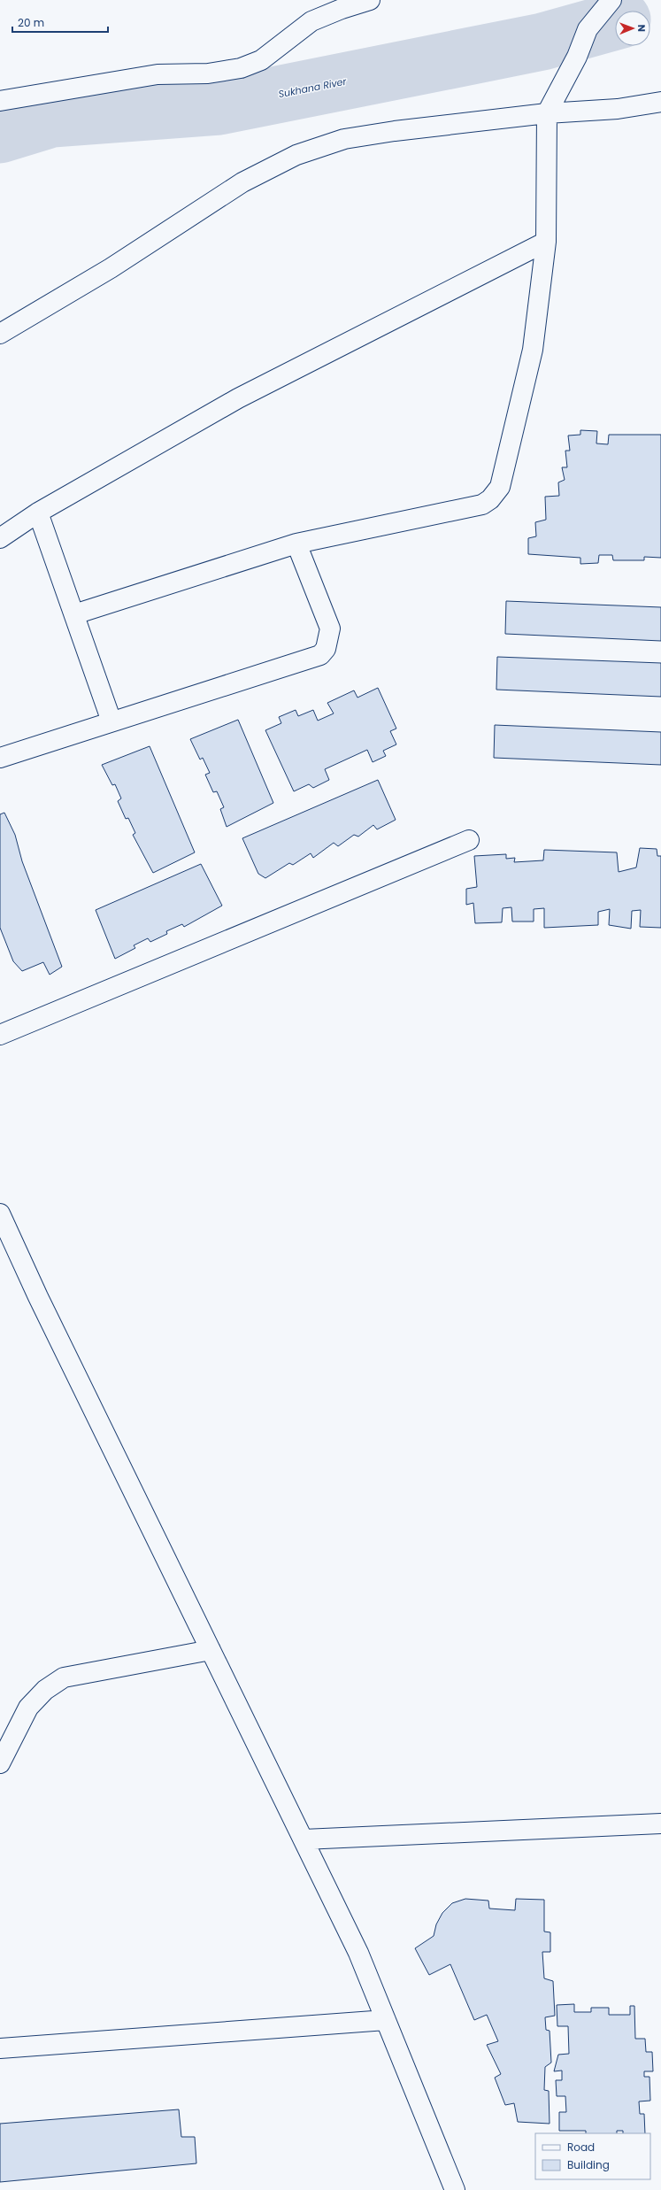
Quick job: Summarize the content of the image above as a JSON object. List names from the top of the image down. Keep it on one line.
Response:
{"water":["Sukhana River"],"legend":["Road","Building"],"scale_bar":"20 m","north":"right"}
